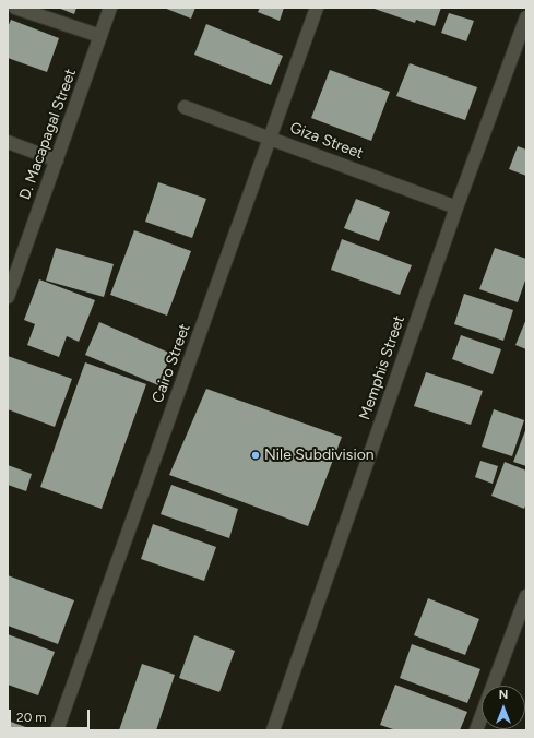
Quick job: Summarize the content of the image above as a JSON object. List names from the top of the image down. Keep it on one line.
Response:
{"streets":{"street":["D. Macapagal Street","Giza Street","Cairo Street","Memphis Street"]},"crossings":[["Giza Street","Cairo Street"],["Giza Street","Memphis Street"]],"places":["Nile Subdivision"],"scale_bar":"20 m","north":"top"}
